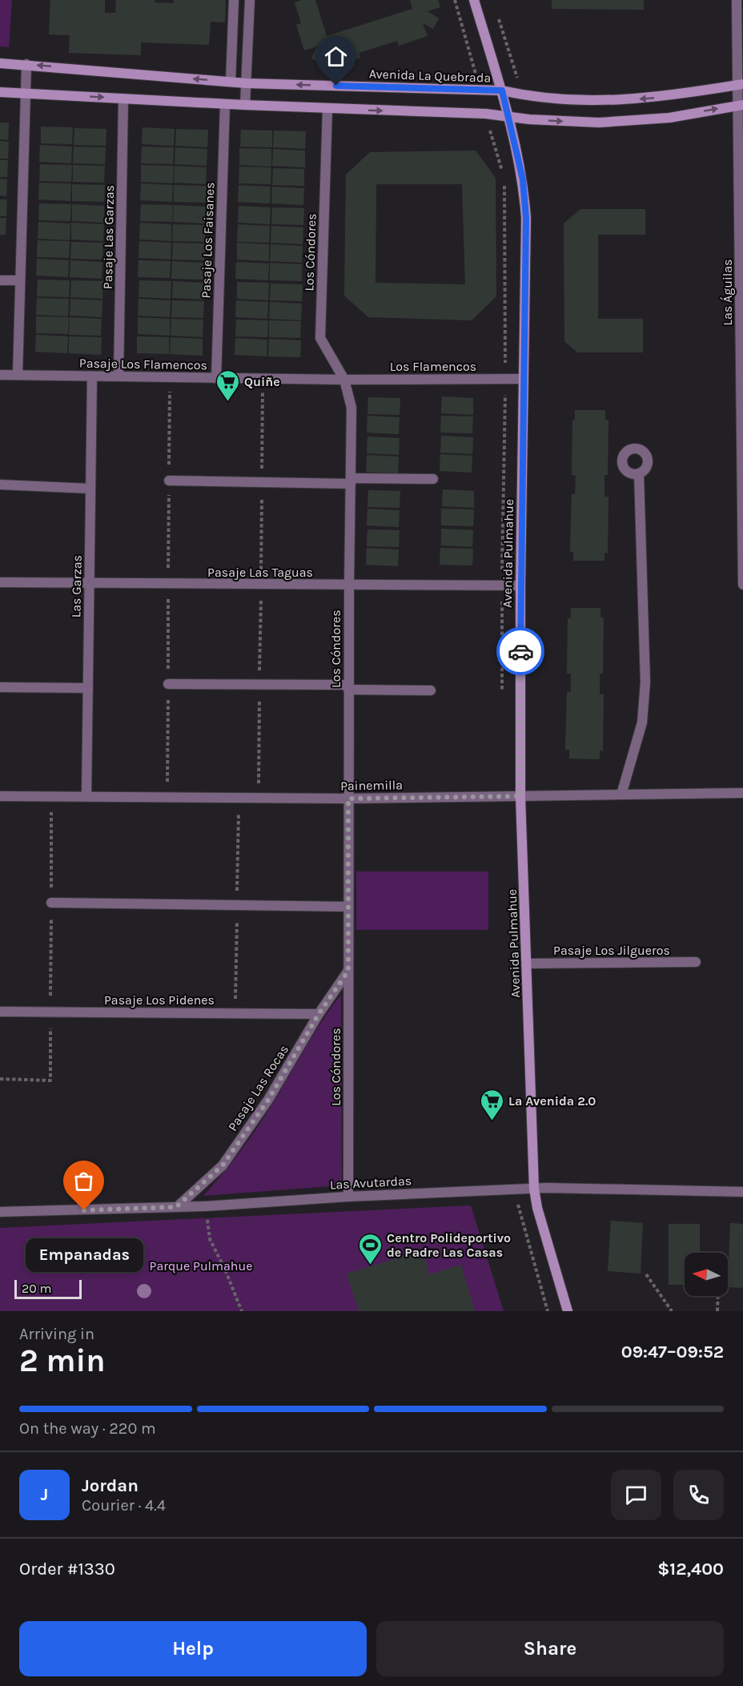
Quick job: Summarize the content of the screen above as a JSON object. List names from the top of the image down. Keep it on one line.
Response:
{"streets":{"main road":["Avenida La Quebrada","Avenida Pulmahue"],"street":["Pasaje Las Garzas","Pasaje Los Faisanes","Los Cóndores","Las Águilas","Pasaje Los Flamencos","Los Flamencos","Pasaje Las Taguas","Las Garzas","Painemilla","Pasaje Los Jilgueros","Pasaje Los Pidenes","Pasaje Las Rocas","Las Avutardas"]},"crossings":[["Avenida La Quebrada","Las Águilas"],["Avenida La Quebrada","Avenida Pulmahue"],["Pasaje Las Garzas","Pasaje Los Flamencos"],["Pasaje Los Faisanes","Pasaje Los Flamencos"],["Los Cóndores","Pasaje Los Flamencos"],["Los Cóndores","Los Flamencos"],["Los Cóndores","Pasaje Las Taguas"],["Los Cóndores","Painemilla"],["Los Cóndores","Pasaje Las Rocas"],["Los Cóndores","Las Avutardas"],["Pasaje Los Flamencos","Los Flamencos"],["Pasaje Los Flamencos","Las Garzas"],["Los Flamencos","Avenida Pulmahue"],["Avenida Pulmahue","Pasaje Las Taguas"],["Avenida Pulmahue","Painemilla"],["Avenida Pulmahue","Pasaje Los Jilgueros"],["Avenida Pulmahue","Las Avutardas"],["Pasaje Las Taguas","Las Garzas"],["Las Garzas","Painemilla"],["Pasaje Los Pidenes","Pasaje Las Rocas"],["Pasaje Las Rocas","Las Avutardas"]],"parks":["Parque Pulmahue"],"places":{"supermarket":["Quiñe","La Avenida 2.0"],"other":["Empanadas"],"sports":["Centro Polideportivo de Padre Las Casas"]},"scale_bar":"20 m","north":"left","page":{"bubble":"Empanadas","scale":"20 m","heading":["2 min","Arriving in","09:47–09:52"],"panel":["Jordan","Courier · 4.4","Order #1330","$12,400"],"bar":"On the way · 220 m","round":"J","buttons":["Help","Share"]}}
